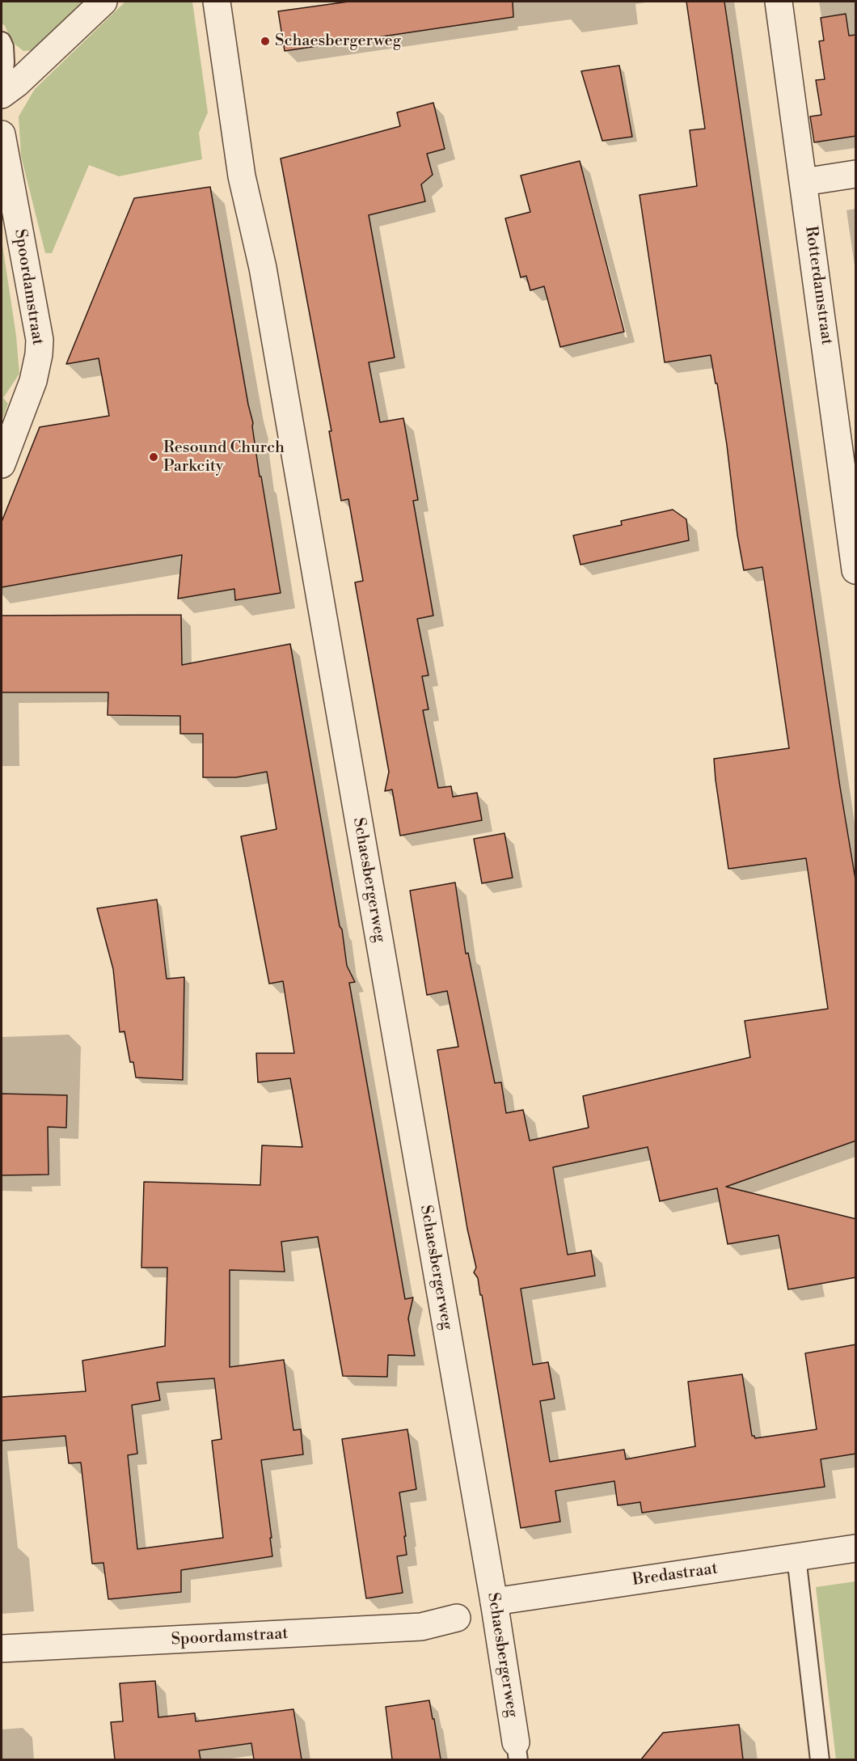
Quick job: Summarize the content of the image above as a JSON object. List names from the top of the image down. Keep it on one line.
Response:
{"streets":{"street":["Rotterdamstraat","Spoordamstraat","Schaesbergerweg","Bredastraat"]},"crossings":[["Schaesbergerweg","Bredastraat"]],"places":["Schaesbergerweg","Resound Church Parkcity"]}
